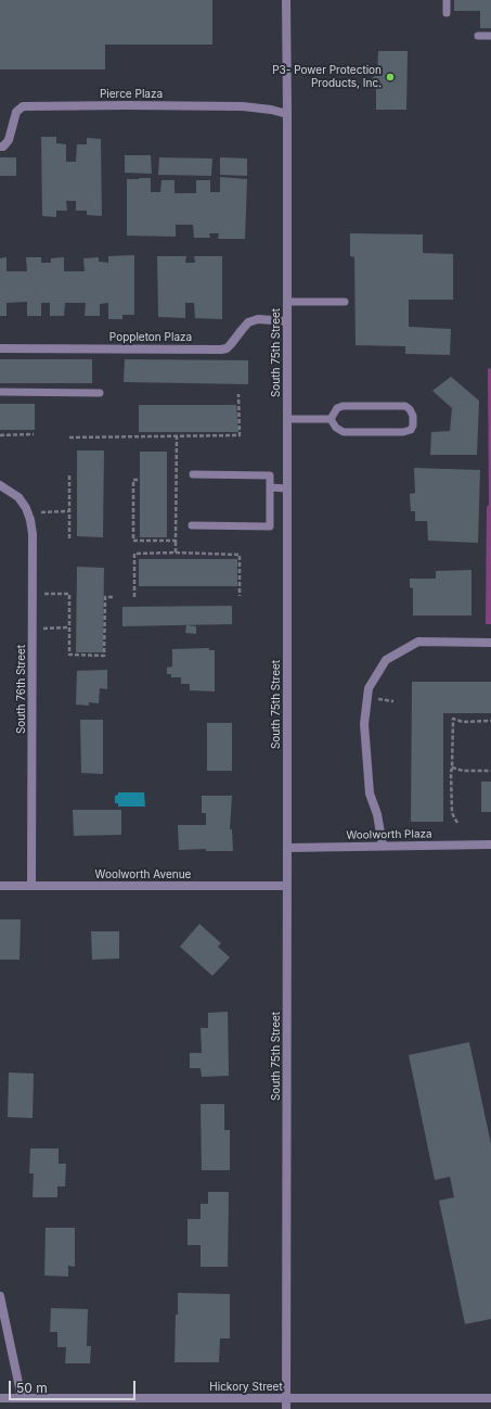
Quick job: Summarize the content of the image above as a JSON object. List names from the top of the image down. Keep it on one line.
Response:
{"streets":{"street":["Pierce Plaza","Poppleton Plaza","South 75th Street","South 76th Street","Woolworth Plaza","Woolworth Avenue","Hickory Street"]},"crossings":[["Pierce Plaza","South 75th Street"],["Poppleton Plaza","South 75th Street"],["South 75th Street","Woolworth Plaza"],["South 75th Street","Woolworth Avenue"],["South 75th Street","Hickory Street"],["South 76th Street","Woolworth Avenue"]],"places":["P3- Power Protection Products, Inc."],"scale_bar":"50 m"}
